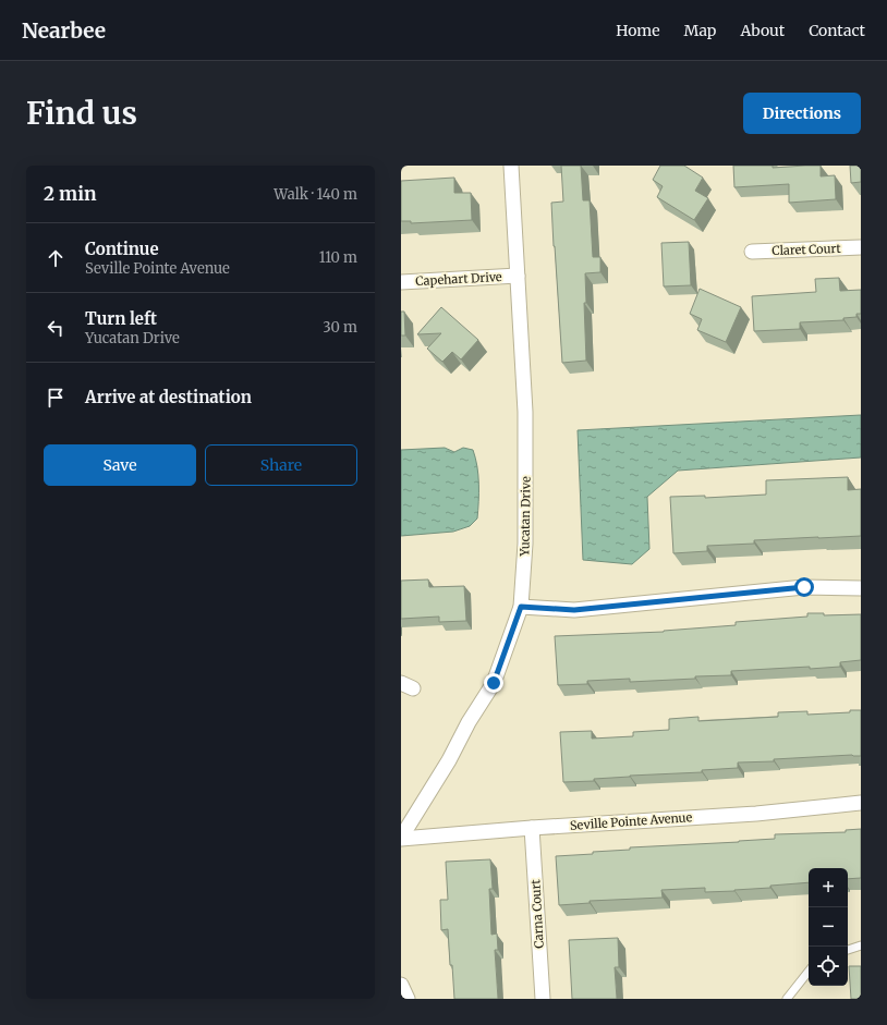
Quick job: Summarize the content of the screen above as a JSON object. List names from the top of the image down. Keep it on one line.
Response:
{"streets":{"street":["Claret Court","Capehart Drive","Yucatan Drive","Seville Pointe Avenue","Carna Court"]},"crossings":[["Capehart Drive","Yucatan Drive"],["Yucatan Drive","Seville Pointe Avenue"],["Seville Pointe Avenue","Carna Court"]],"page":{"header":"Nearbee","nav":["Home","Map","About","Contact"],"buttons":["Directions",["Save","Share"]],"title":"Find us","heading":["2 min","Walk · 140 m"],"list":[["Continue","Seville Pointe Avenue","110 m"],["Turn left","Yucatan Drive","30 m"],"Arrive at destination"],"map_buttons":["+","−"]}}
